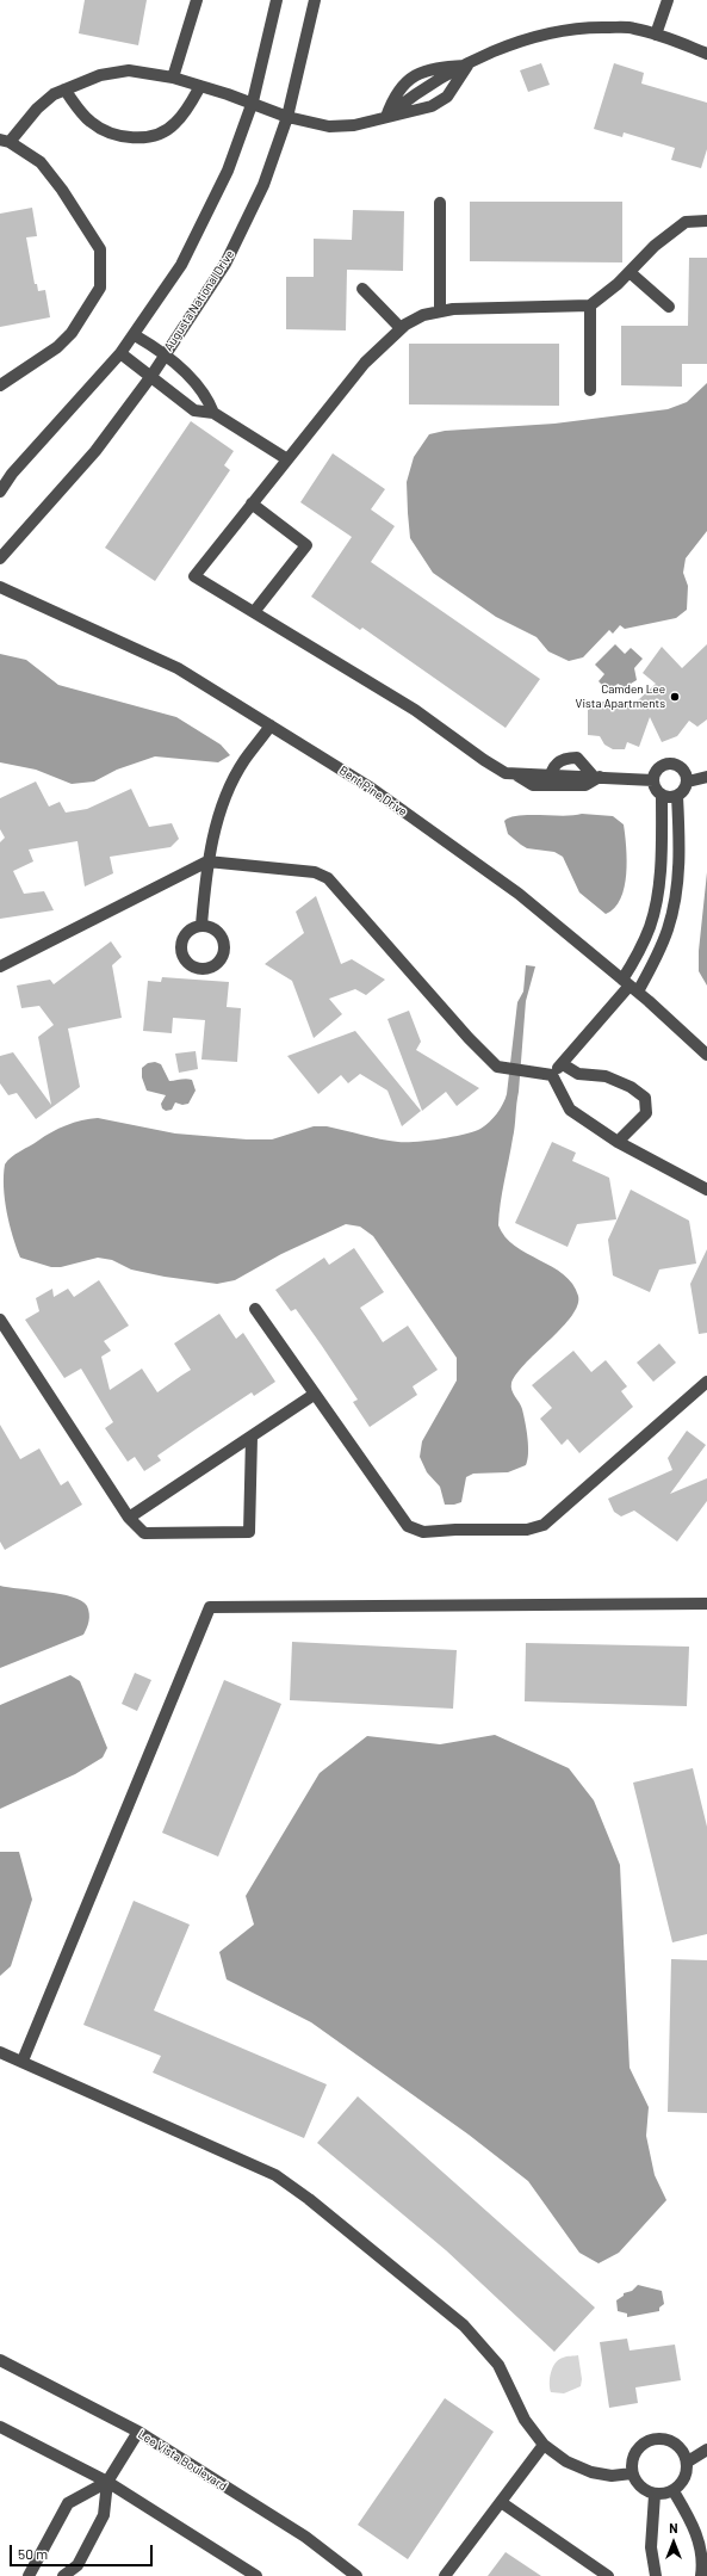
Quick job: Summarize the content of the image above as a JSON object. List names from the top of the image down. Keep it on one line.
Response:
{"streets":{"street":["Augusta National Drive","Bent Pine Drive","Lee Vista Boulevard"]},"places":["Camden Lee Vista Apartments"],"scale_bar":"50 m","north":"top"}
